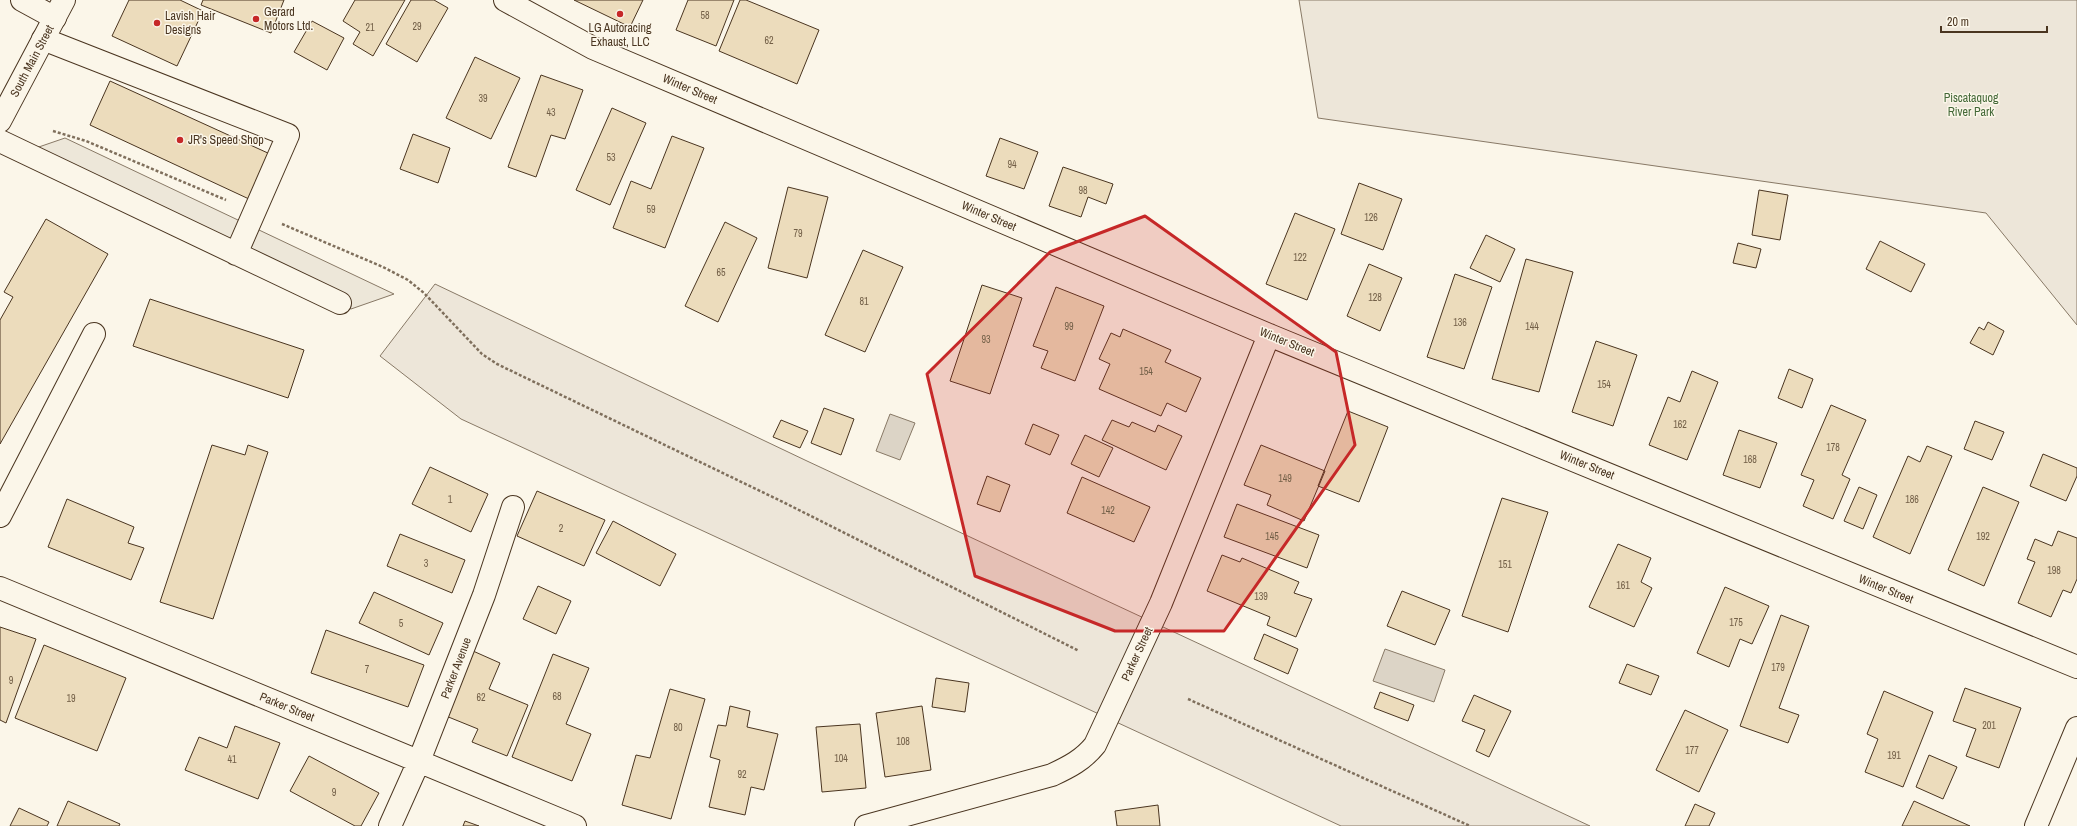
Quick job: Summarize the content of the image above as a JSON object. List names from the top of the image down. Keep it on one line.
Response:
{"streets":{"street":["South Main Street","Winter Street","Parker Street","Parker Avenue"]},"crossings":[["Winter Street","Parker Street"],["Parker Street","Parker Avenue"]],"parks":["Piscataquog River Park"],"places":["LG Autoracing Exhaust, LLC","Gerard Motors Ltd.","Lavish Hair Designs","JR's Speed Shop"],"house_numbers":["58","29","21","62","39","43","53","94","98","59","126","79","122","65","128","81","136","99","144","93","154","154","162","178","168","149","1","186","142","2","145","192","3","151","198","161","139","175","5","179","7","9","68","62","19","201","80","108","177","191","104","41","92","9"],"scale_bar":"20 m"}
